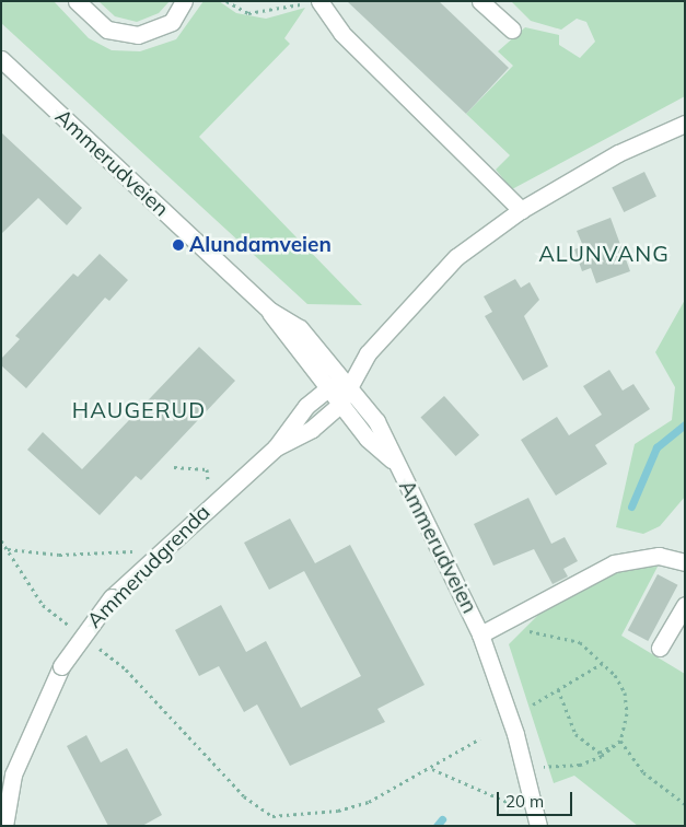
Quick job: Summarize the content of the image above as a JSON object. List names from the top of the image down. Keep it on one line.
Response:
{"streets":{"street":["Ammerudveien","Ammerudgrenda"]},"districts":["ALUNVANG","HAUGERUD"],"places":["Alundamveien"],"scale_bar":"20 m"}
